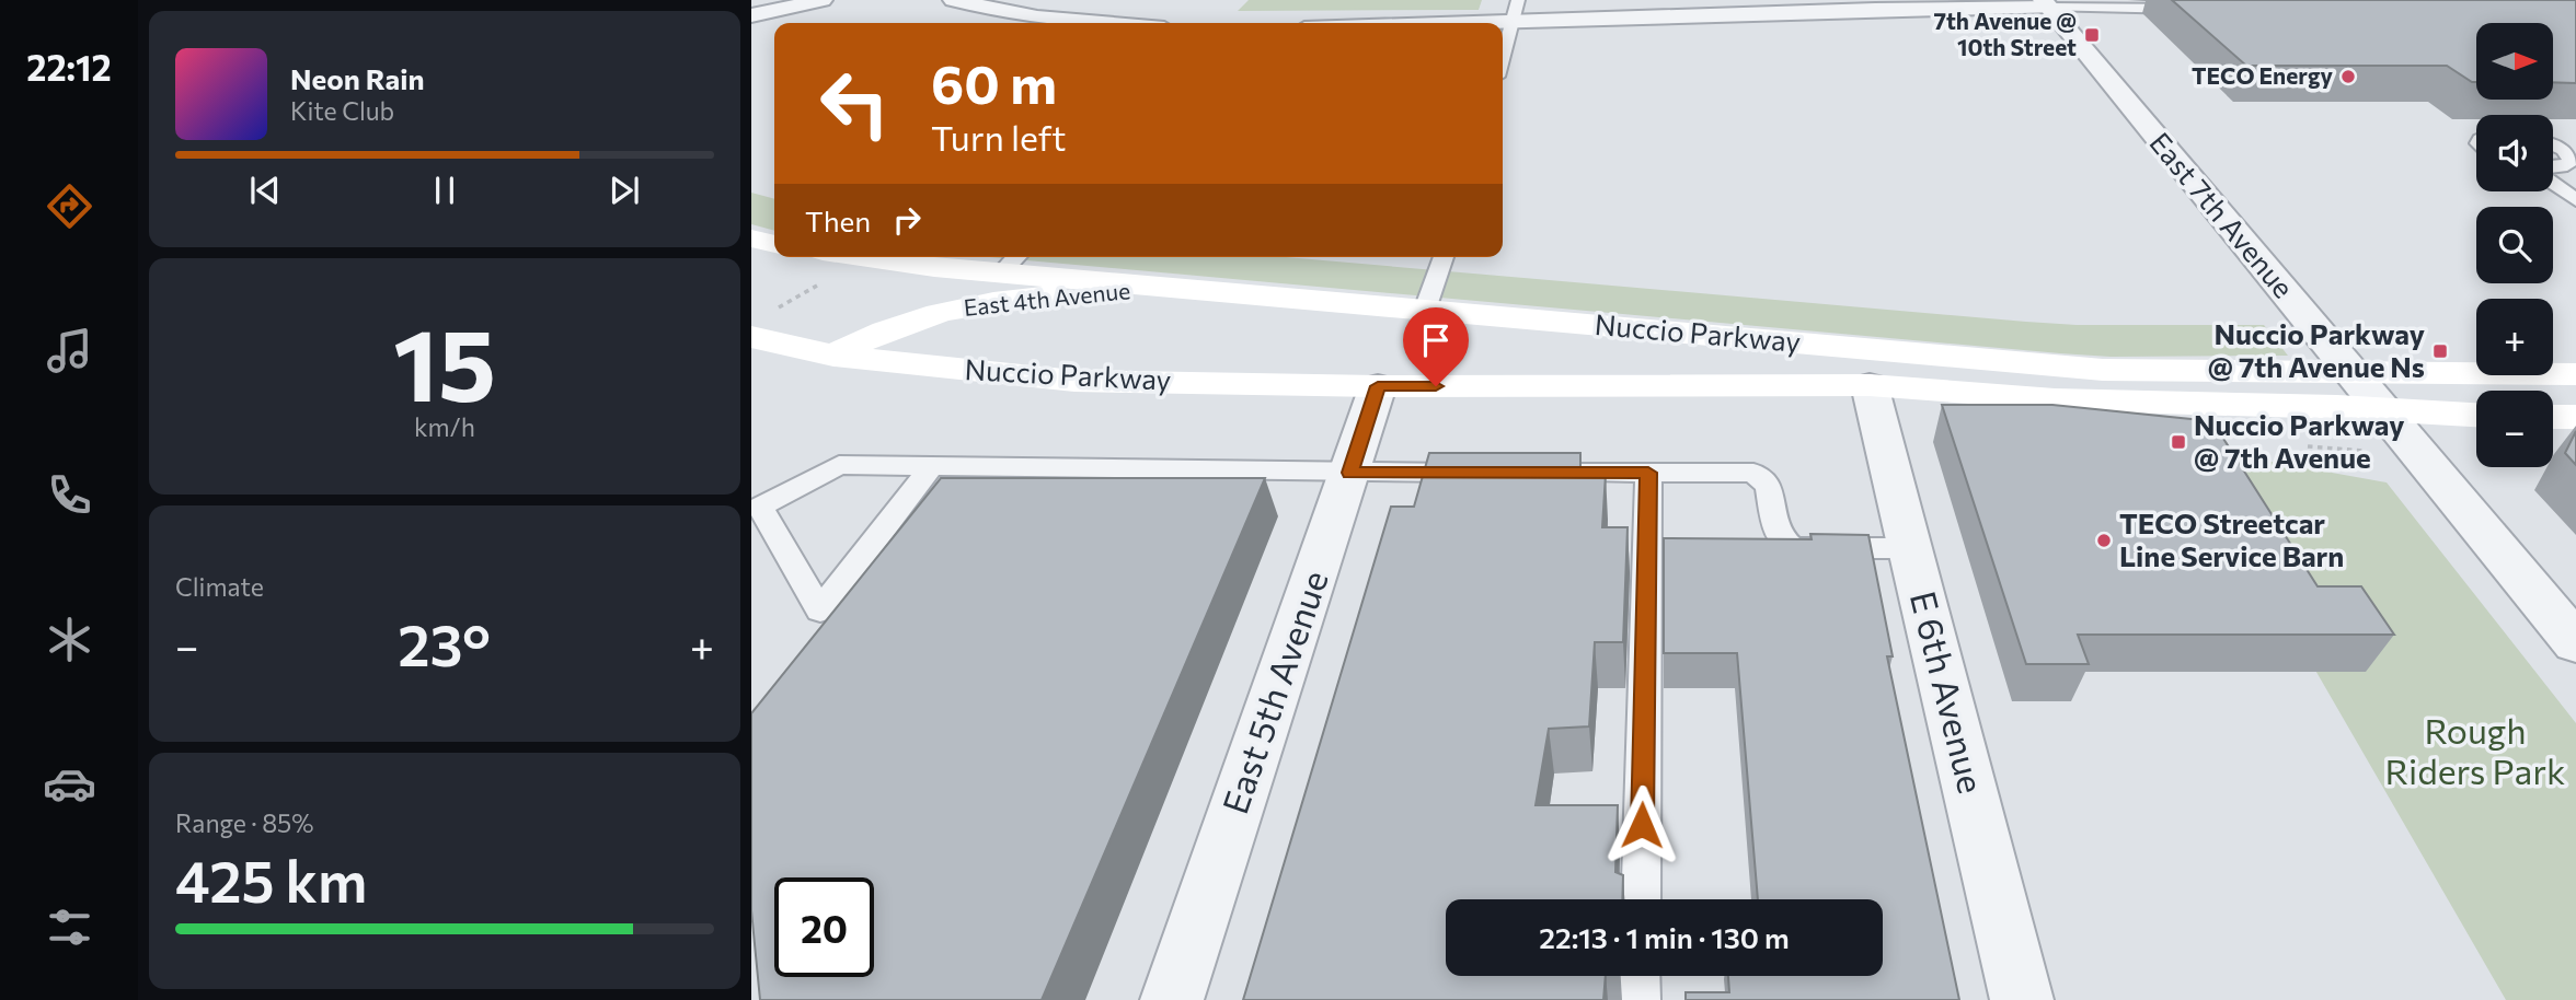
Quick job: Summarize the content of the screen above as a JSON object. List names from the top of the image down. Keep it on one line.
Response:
{"streets":{"main road":["East 4th Avenue","Nuccio Parkway"],"street":["East 7th Avenue","East 5th Avenue","E 6th Avenue"]},"crossings":[["East 7th Avenue","Nuccio Parkway"],["East 4th Avenue","Nuccio Parkway"],["Nuccio Parkway","East 5th Avenue"],["Nuccio Parkway","E 6th Avenue"]],"parks":["Rough Riders Park"],"places":{"transit":["7th Avenue @ 10th Street","Nuccio Parkway @ 7th Avenue Ns","Nuccio Parkway @ 7th Avenue"],"other":["TECO Energy","TECO Streetcar Line Service Barn"]},"north":"right","page":{"tabs":"22:12","map_buttons":["+","−"],"turn":["60 m","Turn left"],"song":["Neon Rain","Kite Club"],"then":"Then","tile":[["15","km/h"],"Climate",["Range · 85%","425 km"]],"heat":["−","23°","+"],"limit":"20","trip":"22:13 · 1 min · 130 m"}}
